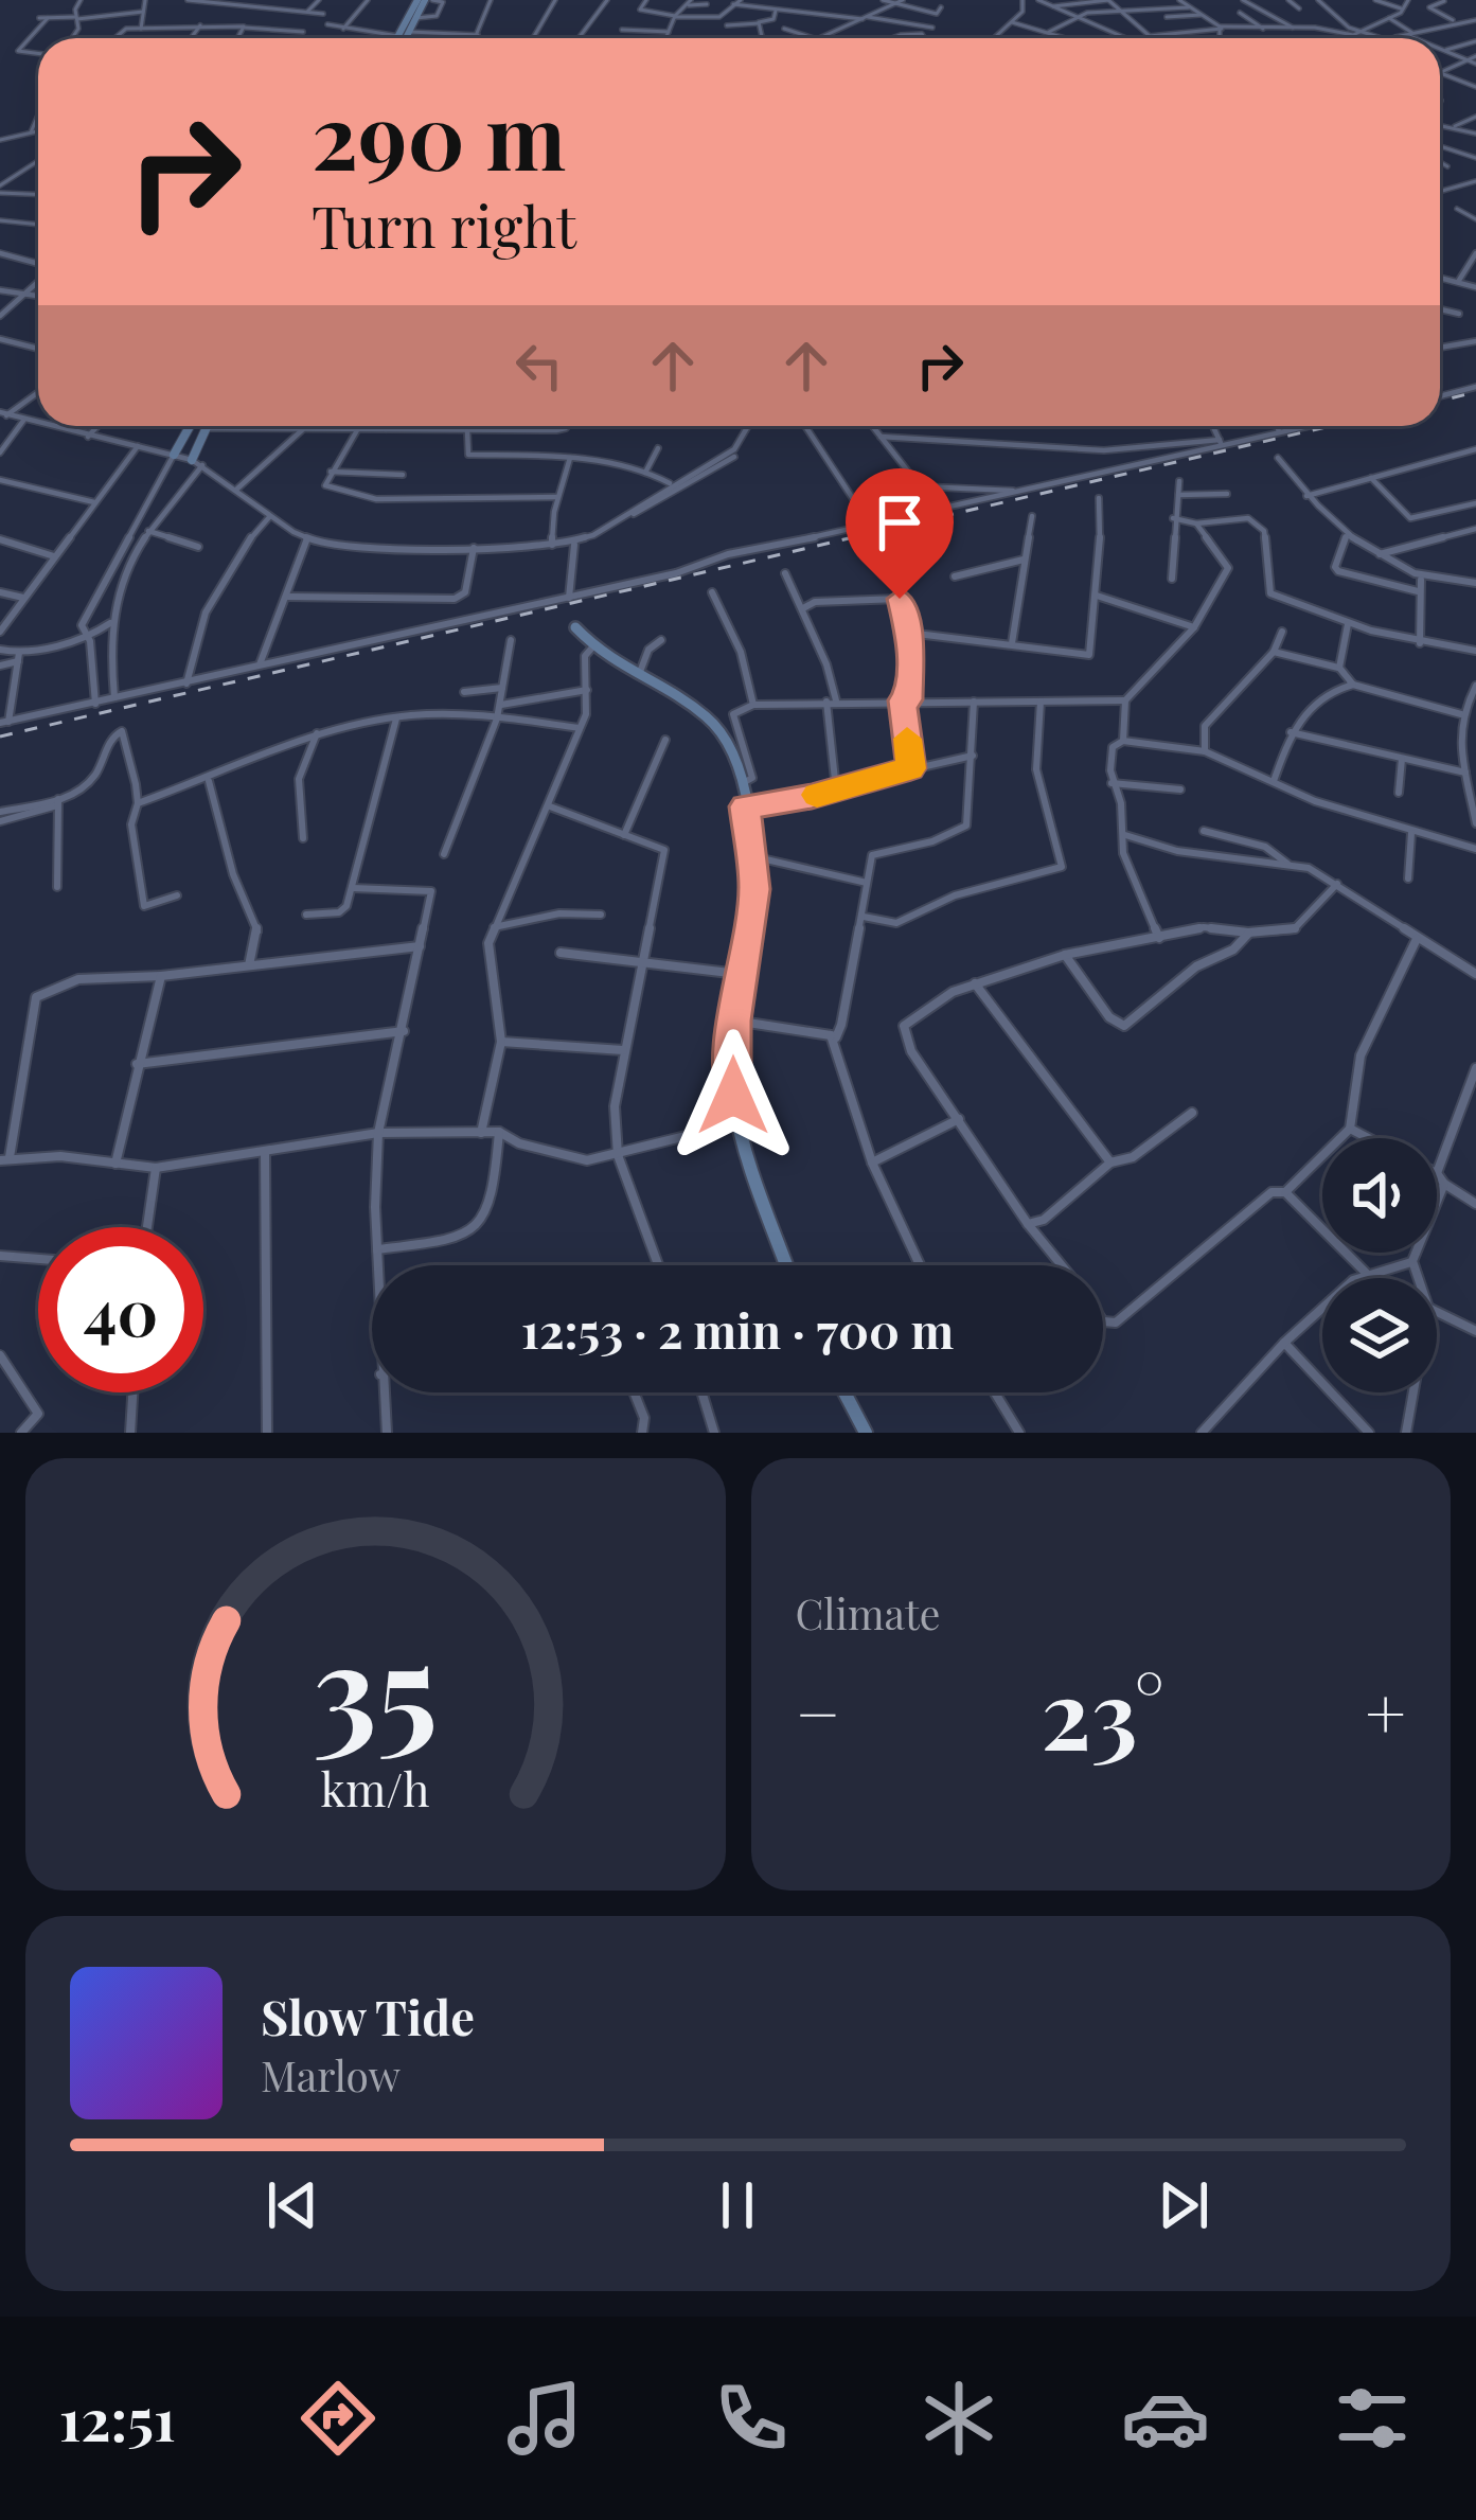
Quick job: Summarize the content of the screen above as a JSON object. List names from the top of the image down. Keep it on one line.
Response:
{"page":{"turn":["290 m","Turn right"],"limit":"40","trip":"12:53 · 2 min · 700 m","tile":"Climate","heat":["−","23°","+"],"song":["Slow Tide","Marlow"],"tabs":"12:51","gauge":["35","km/h"]}}
